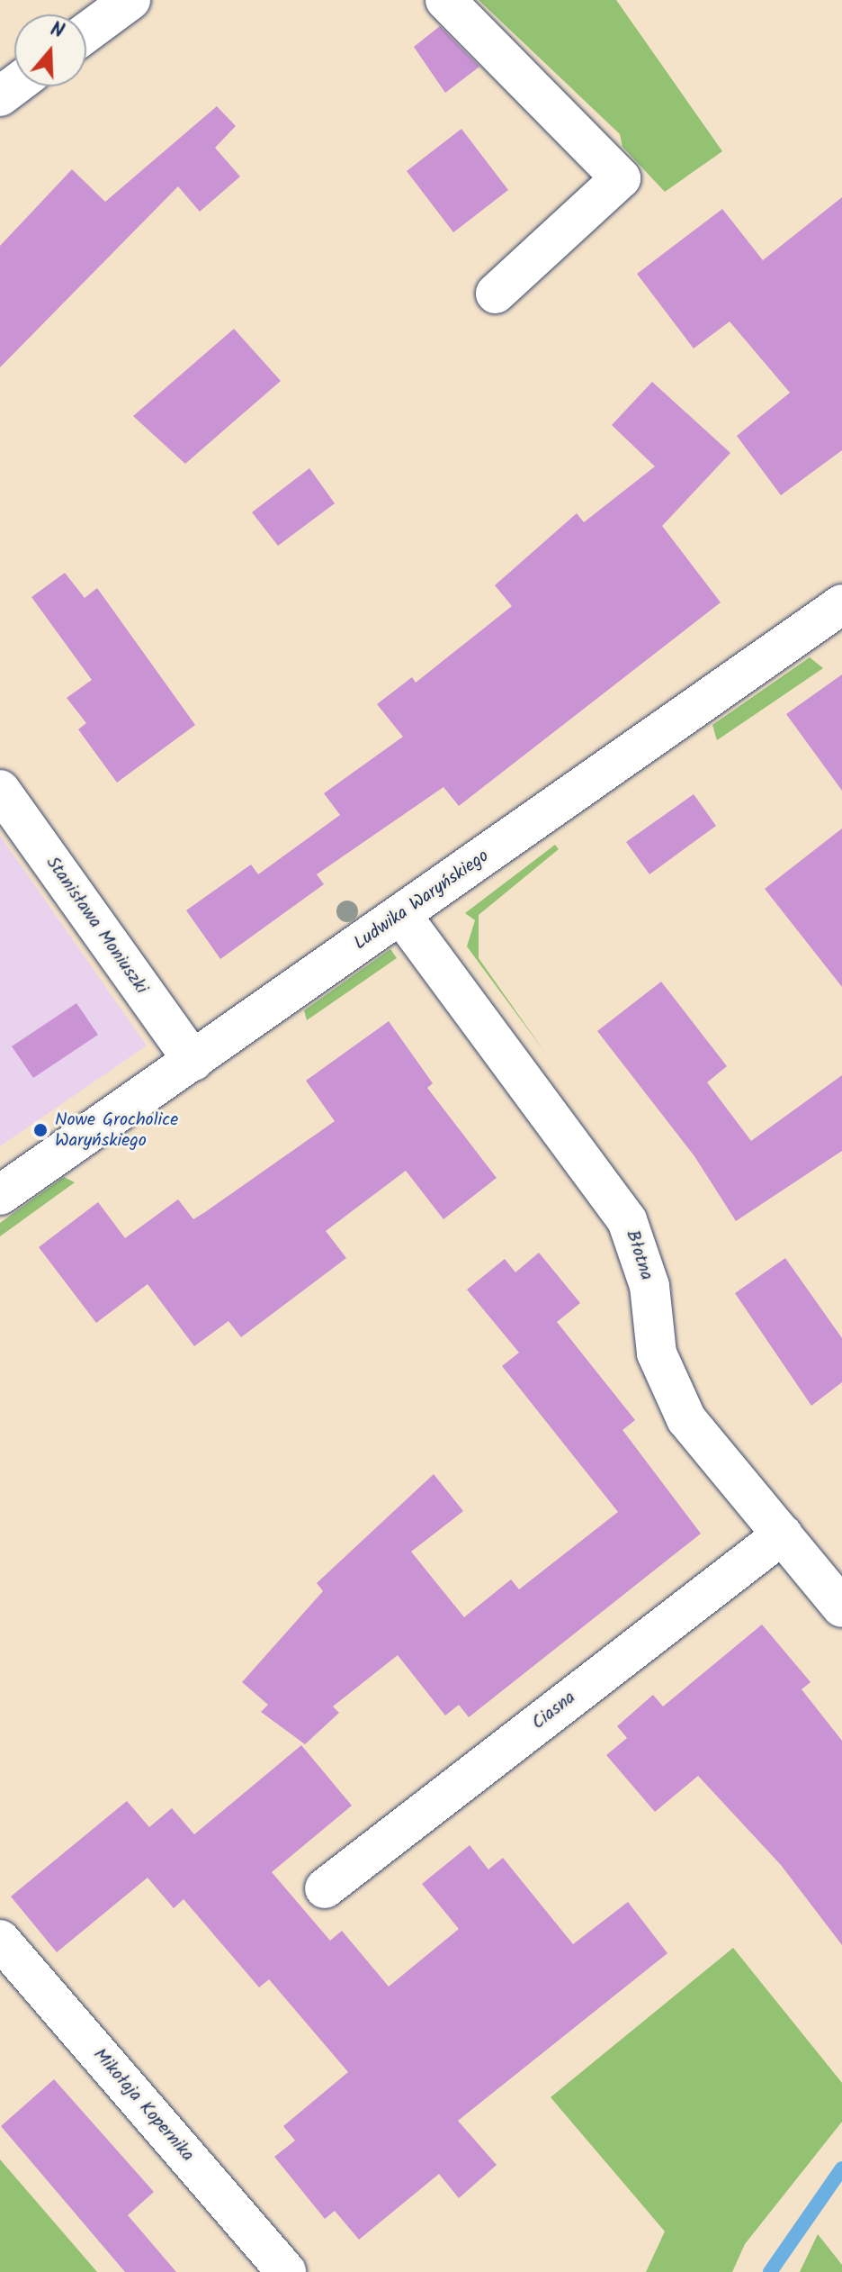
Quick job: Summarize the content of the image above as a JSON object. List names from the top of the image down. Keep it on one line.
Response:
{"streets":{"street":["Ludwika Waryńskiego","Stanisława Moniuszki","Błotna","Ciasna","Mikołaja Kopernika"]},"crossings":[["Ludwika Waryńskiego","Stanisława Moniuszki"],["Ludwika Waryńskiego","Błotna"],["Błotna","Ciasna"]],"places":["Nowe Grocholice Waryńskiego"],"north":"top"}
